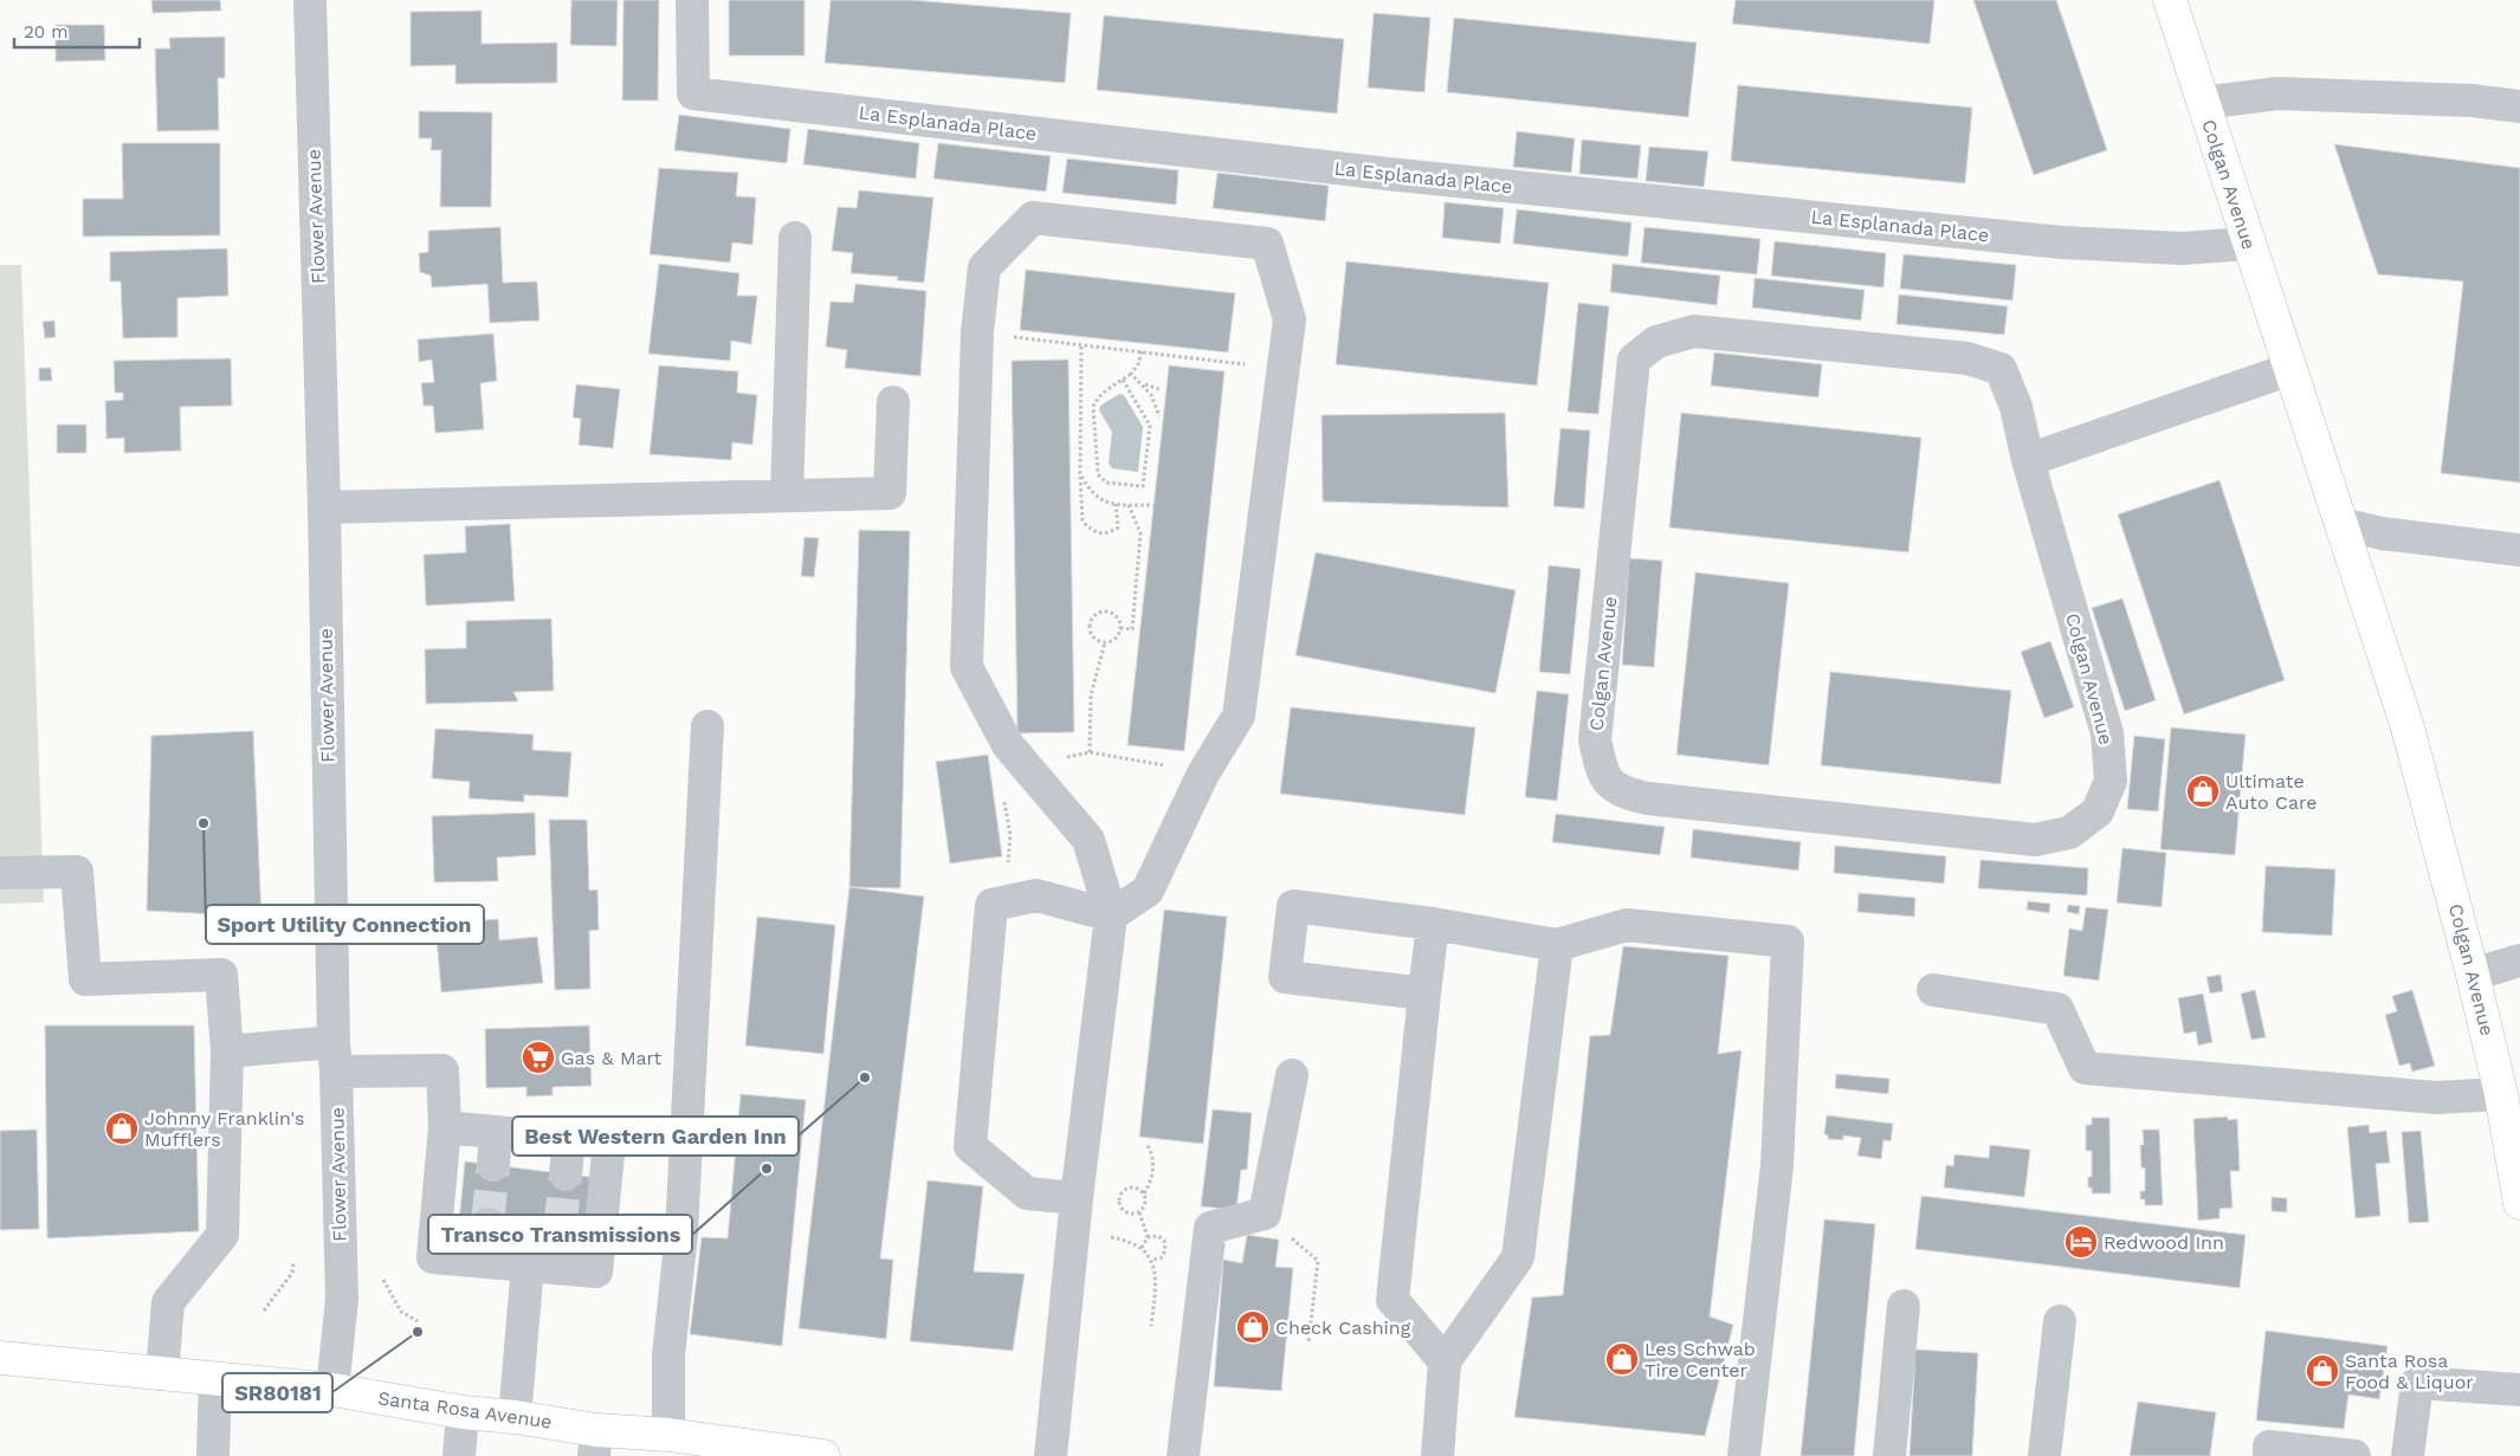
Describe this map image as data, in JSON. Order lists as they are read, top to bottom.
{
  "streets": {
    "main road": ["Colgan Avenue", "Santa Rosa Avenue"],
    "street": ["La Esplanada Place", "Flower Avenue"]
  },
  "crossings": [
    ["La Esplanada Place", "Colgan Avenue"],
    ["Flower Avenue", "Santa Rosa Avenue"]
  ],
  "places": {
    "shop": [
      "Ultimate Auto Care",
      "Johnny Franklin's Mufflers",
      "Check Cashing",
      "Les Schwab Tire Center",
      "Santa Rosa Food & Liquor"
    ],
    "other": [
      "Sport Utility Connection",
      "Best Western Garden Inn",
      "Transco Transmissions",
      "SR80181"
    ],
    "supermarket": ["Gas & Mart"],
    "hotel": ["Redwood Inn"]
  },
  "scale_bar": "20 m"
}
